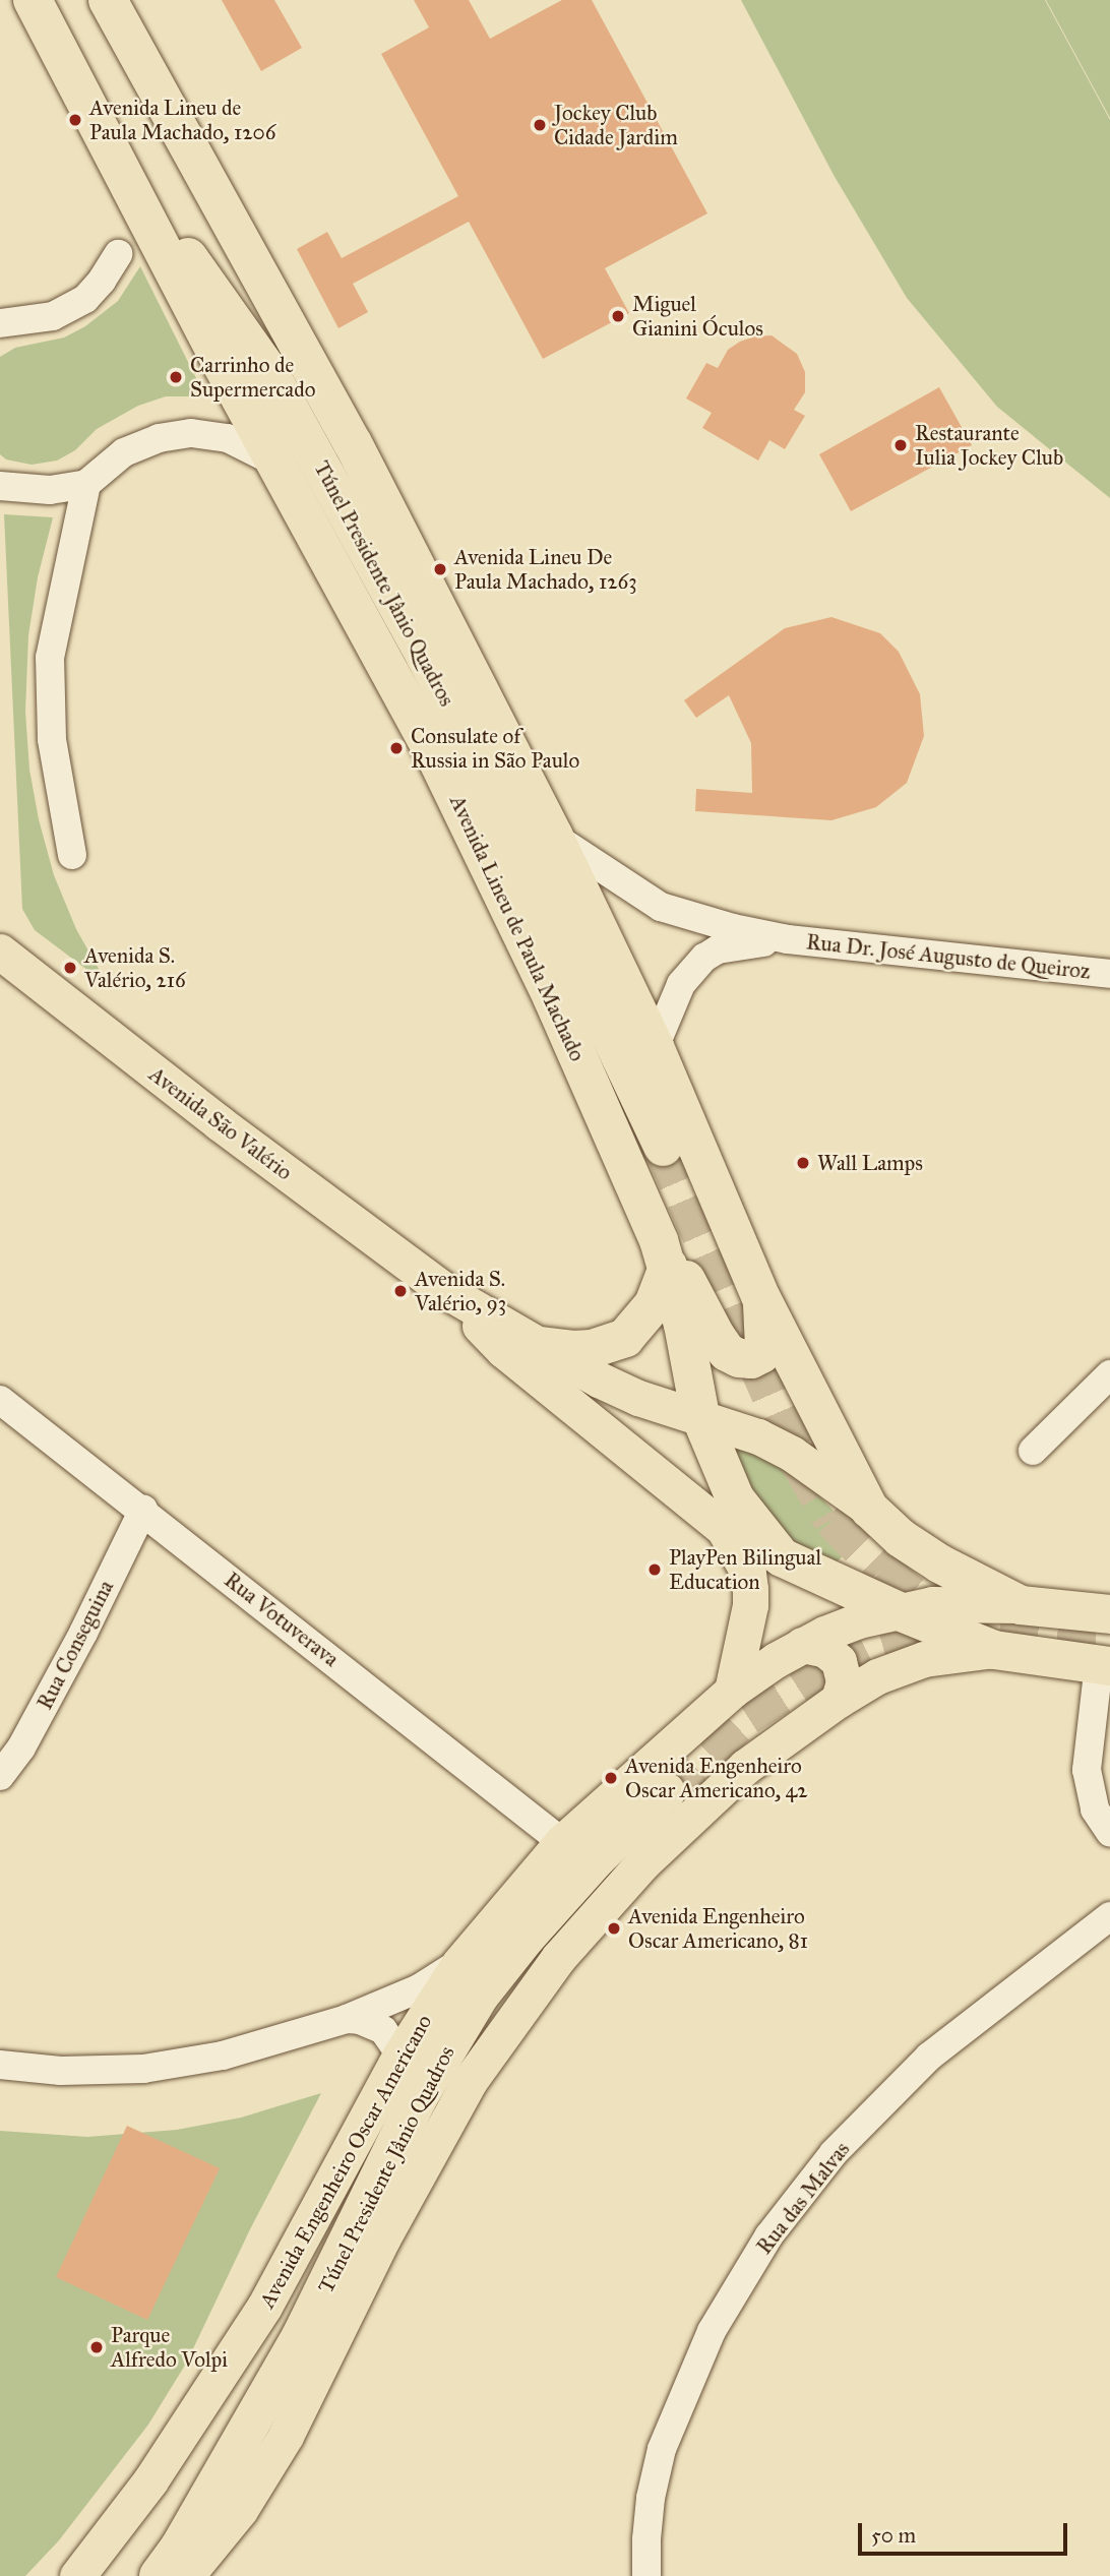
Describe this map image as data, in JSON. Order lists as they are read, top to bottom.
{
  "streets": {
    "highway": ["Túnel Presidente Jânio Quadros", "Avenida Lineu de Paula Machado"],
    "main road": ["Avenida São Valério", "Avenida Engenheiro Oscar Americano"],
    "street": [
      "Rua Dr. José Augusto de Queiroz",
      "Rua Votuverava",
      "Rua Conseguina",
      "Rua das Malvas"
    ]
  },
  "crossings": [
    ["Túnel Presidente Jânio Quadros", "Avenida Lineu de Paula Machado"],
    ["Avenida Lineu de Paula Machado", "Avenida São Valério"],
    ["Avenida Lineu de Paula Machado", "Avenida Engenheiro Oscar Americano"],
    ["Rua Votuverava", "Rua Conseguina"],
    ["Rua Votuverava", "Avenida Engenheiro Oscar Americano"]
  ],
  "places": [
    "Avenida Lineu de Paula Machado, 1206",
    "Jockey Club Cidade Jardim",
    "Miguel Gianini Óculos",
    "Carrinho de Supermercado",
    "Restaurante Iulia Jockey Club",
    "Avenida Lineu De Paula Machado, 1263",
    "Consulate of Russia in São Paulo",
    "Avenida S. Valério, 216",
    "Wall Lamps",
    "Avenida S. Valério, 93",
    "PlayPen Bilingual Education",
    "Avenida Engenheiro Oscar Americano, 42",
    "Avenida Engenheiro Oscar Americano, 81",
    "Parque Alfredo Volpi"
  ],
  "scale_bar": "50 m"
}
